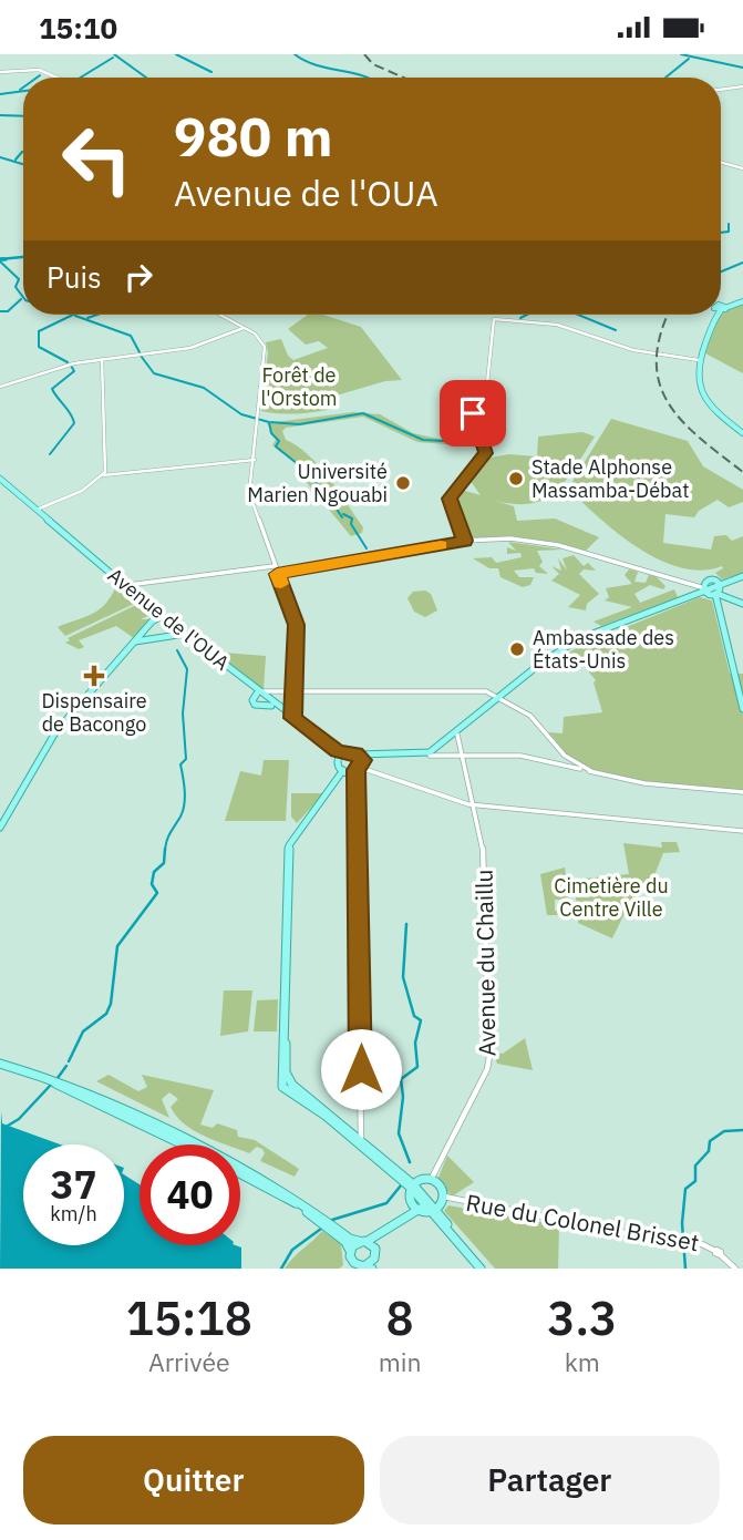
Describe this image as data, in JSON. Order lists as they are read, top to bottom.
{
  "streets": {
    "main road": ["Avenue de l'OUA"],
    "street": ["Avenue du Chaillu", "Rue du Colonel Brisset"]
  },
  "parks": ["Forêt de l'Orstom", "Cimetière du Centre Ville"],
  "places": {
    "other": ["Stade Alphonse Massamba-Débat", "Université Marien Ngouabi", "Ambassade des États-Unis"],
    "health": ["Dispensaire de Bacongo"]
  },
  "page": {
    "status": "15:10",
    "turn": ["980 m", "Avenue de l'OUA"],
    "then": "Puis",
    "speed": "37 km/h",
    "limit": "40",
    "eta": [
      "15:18",
      "Arrivée",
      "8",
      "min",
      "3.3",
      "km"
    ],
    "buttons": ["Quitter", "Partager"]
  }
}
